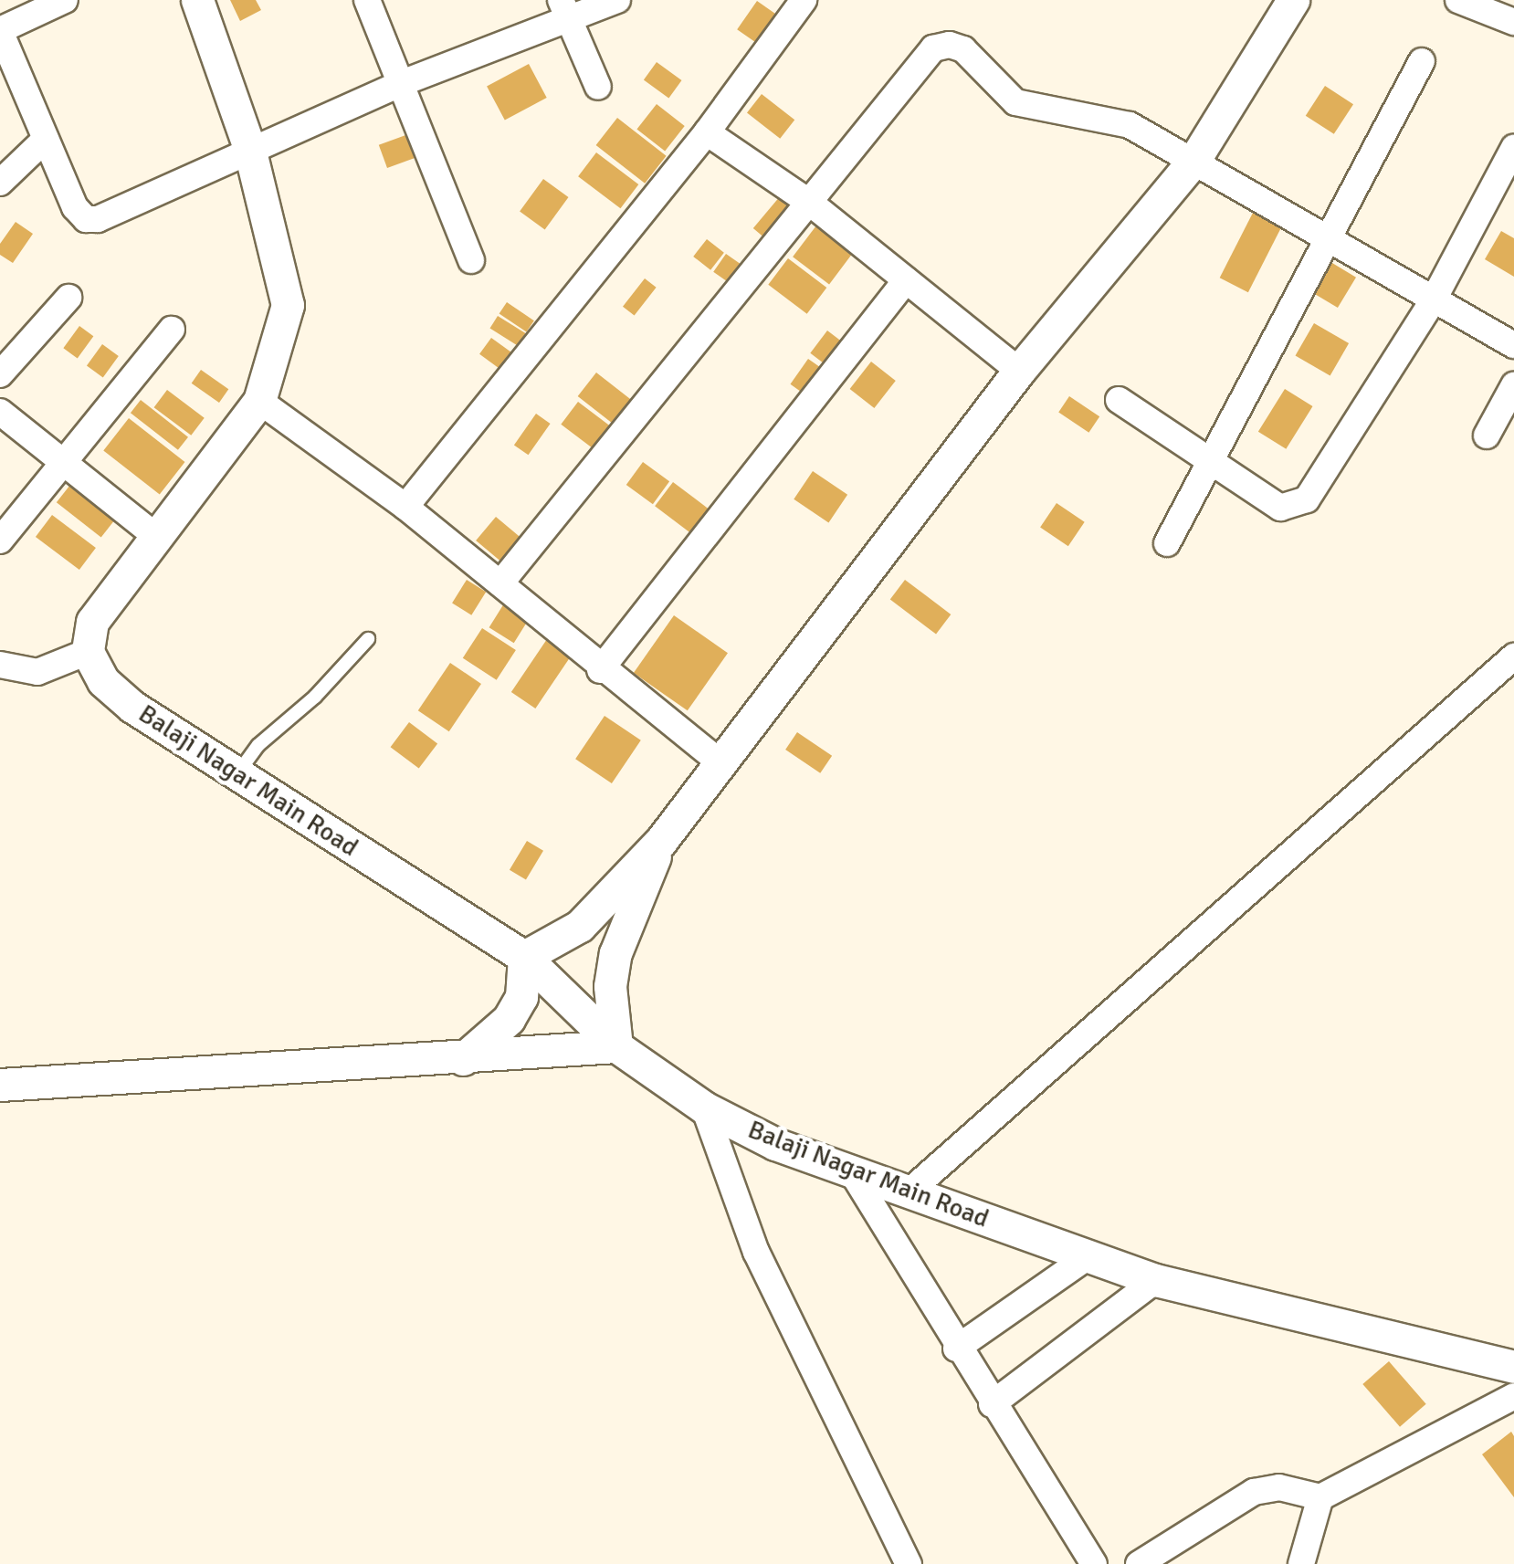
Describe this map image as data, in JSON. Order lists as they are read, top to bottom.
{
  "streets": {
    "street": ["Balaji Nagar Main Road"]
  }
}
